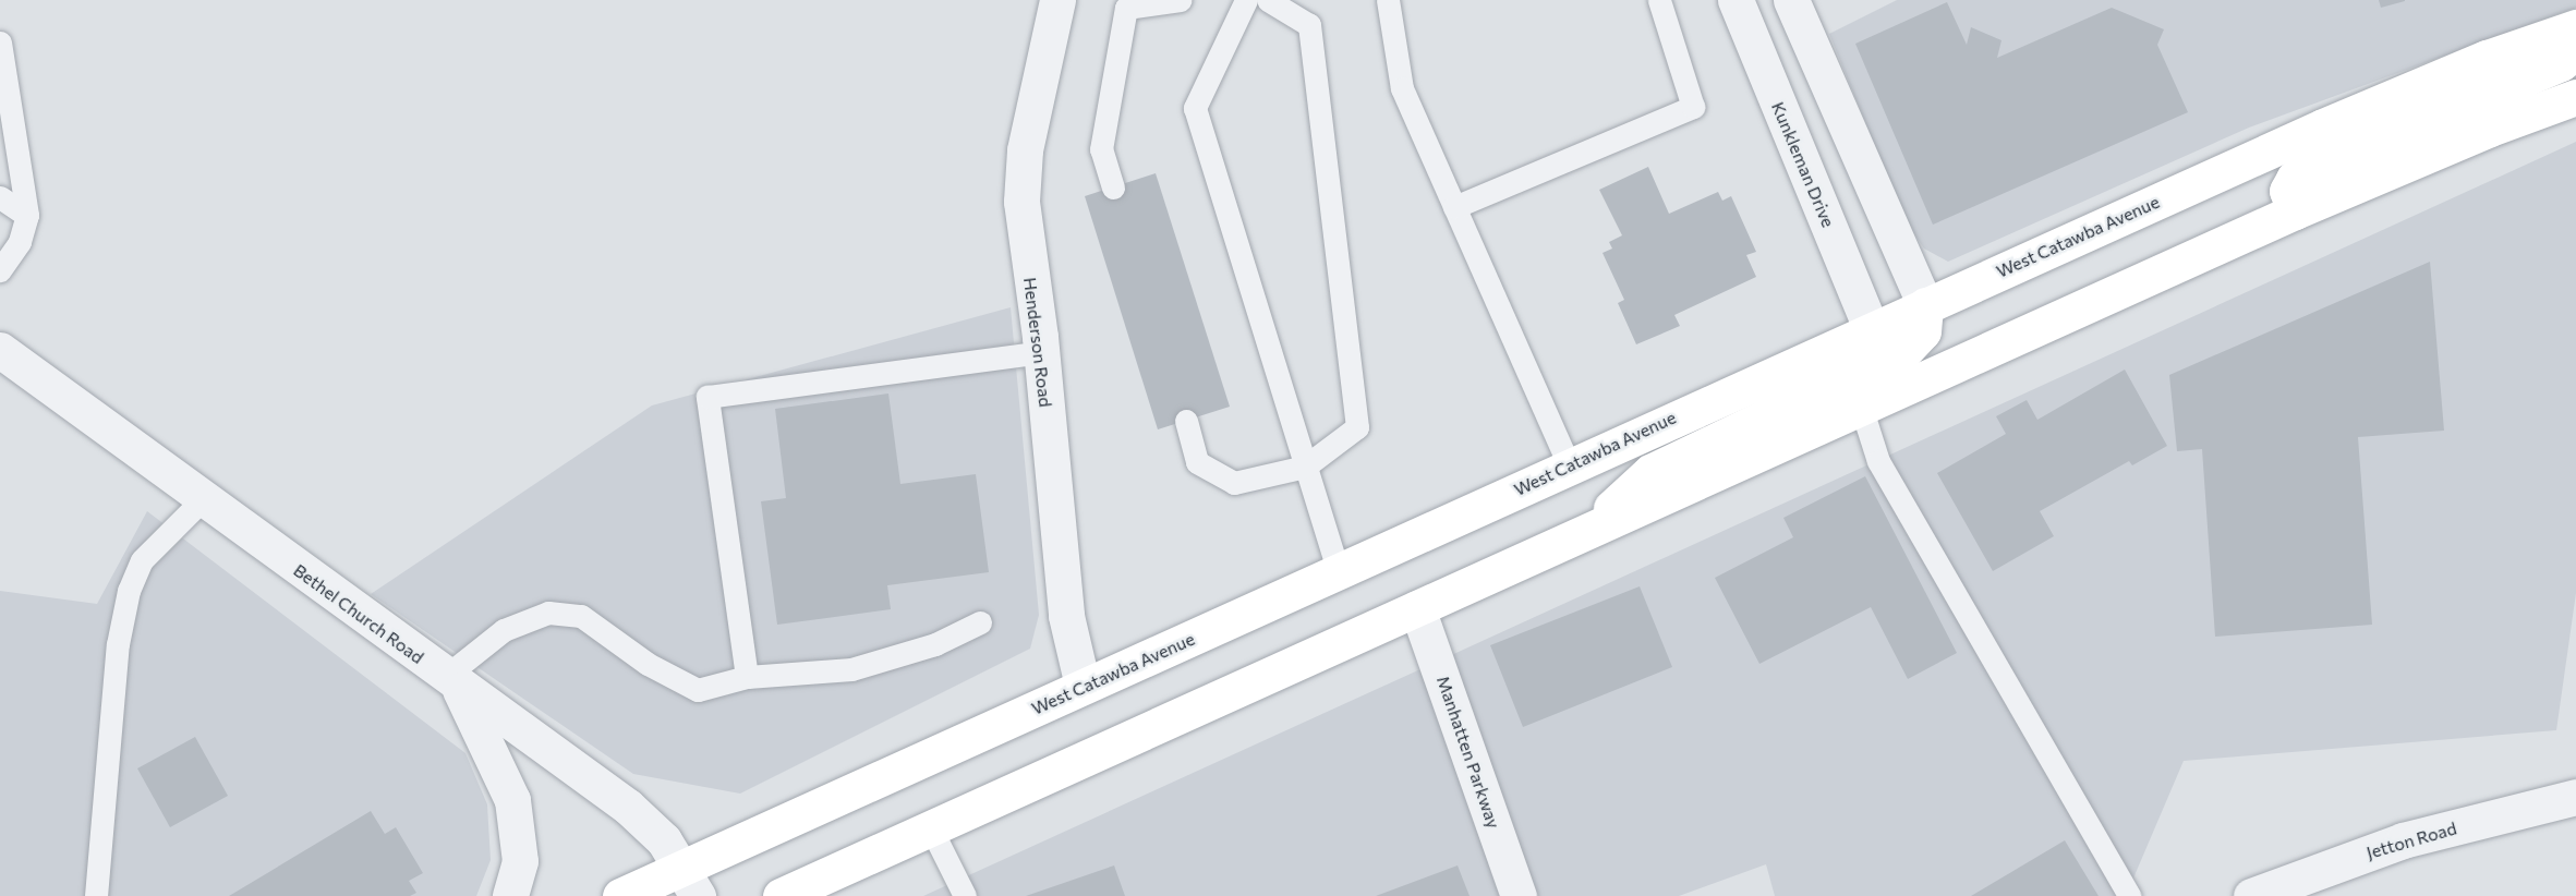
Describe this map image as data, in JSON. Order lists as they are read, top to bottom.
{
  "streets": {
    "main road": ["West Catawba Avenue"],
    "street": [
      "Kunkleman Drive",
      "Henderson Road",
      "Bethel Church Road",
      "Manhatten Parkway",
      "Jetton Road"
    ]
  },
  "crossings": [
    ["Kunkleman Drive", "West Catawba Avenue"],
    ["West Catawba Avenue", "Henderson Road"],
    ["West Catawba Avenue", "Bethel Church Road"]
  ]
}
